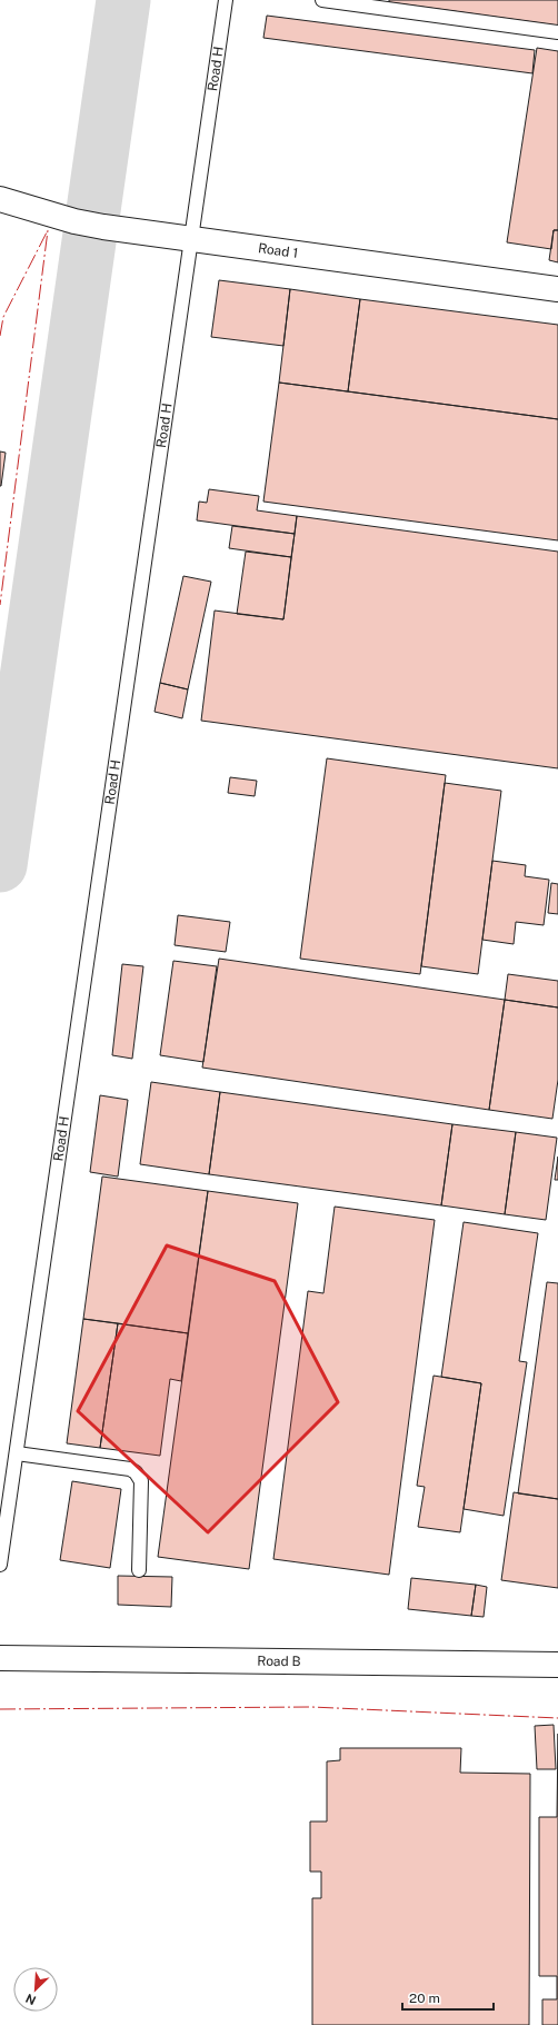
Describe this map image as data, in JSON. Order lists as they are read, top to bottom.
{
  "streets": {
    "street": ["Road 1", "Road B"],
    "lane": ["Road H"]
  },
  "crossings": [
    ["Road H", "Road 1"]
  ],
  "scale_bar": "20 m",
  "north": "bottom left"
}
